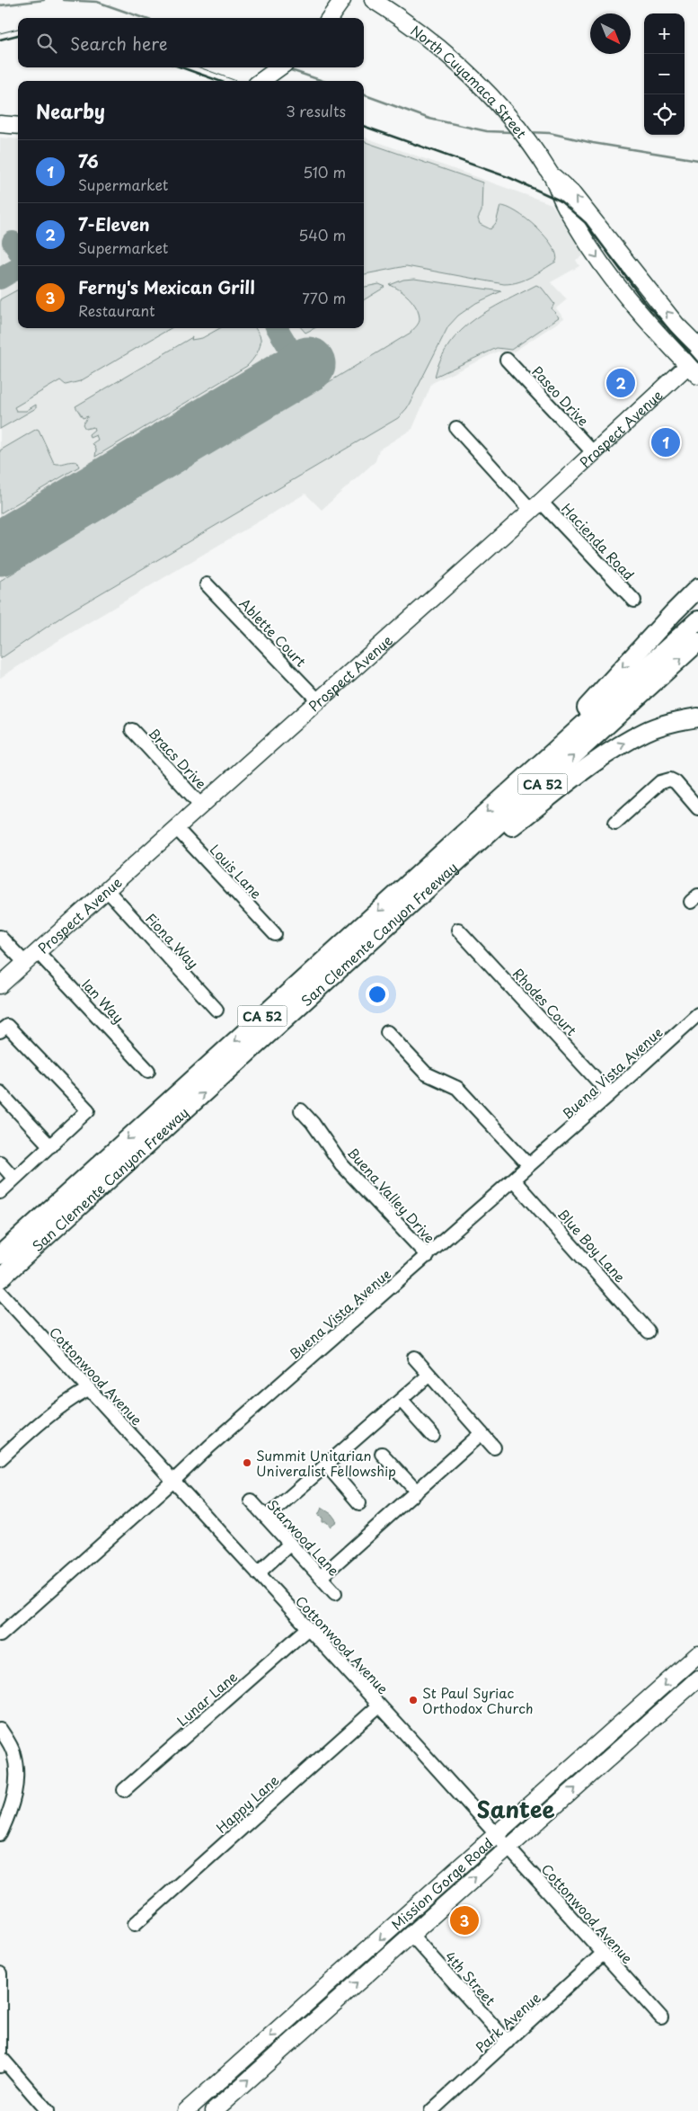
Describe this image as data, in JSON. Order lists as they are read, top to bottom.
{
  "streets": {
    "highway": ["CA 52", "San Clemente Canyon Freeway"],
    "main road": ["North Cuyamaca Street", "Prospect Avenue", "Mission Gorge Road"],
    "street": [
      "Paseo Drive",
      "Hacienda Road",
      "Ablette Court",
      "Bracs Drive",
      "Louis Lane",
      "Fiona Way",
      "Ian Way",
      "Rhodes Court",
      "Buena Vista Avenue",
      "Buena Valley Drive",
      "Blue Boy Lane",
      "Cottonwood Avenue",
      "Starwood Lane",
      "Lunar Lane",
      "Happy Lane",
      "4th Street",
      "Park Avenue"
    ]
  },
  "crossings": [
    ["North Cuyamaca Street", "Prospect Avenue"],
    ["Paseo Drive", "Prospect Avenue"],
    ["Prospect Avenue", "Hacienda Road"],
    ["Prospect Avenue", "Ablette Court"],
    ["Prospect Avenue", "Bracs Drive"],
    ["Prospect Avenue", "Louis Lane"],
    ["Prospect Avenue", "Fiona Way"],
    ["Prospect Avenue", "Ian Way"],
    ["Rhodes Court", "Buena Vista Avenue"],
    ["Buena Vista Avenue", "Buena Valley Drive"],
    ["Buena Vista Avenue", "Blue Boy Lane"],
    ["Buena Vista Avenue", "Cottonwood Avenue"],
    ["Cottonwood Avenue", "Lunar Lane"],
    ["Cottonwood Avenue", "Happy Lane"],
    ["Cottonwood Avenue", "Mission Gorge Road"],
    ["Cottonwood Avenue", "Park Avenue"],
    ["Mission Gorge Road", "4th Street"],
    ["4th Street", "Park Avenue"]
  ],
  "districts": ["Santee"],
  "places": ["Summit Unitarian Univeralist Fellowship", "St Paul Syriac Orthodox Church"],
  "north": "bottom right",
  "page": {
    "map_buttons": ["+", "−"],
    "search": "Search here",
    "heading": ["Nearby", "3 results"],
    "list": [
      {
        "mark": "1",
        "name": "76",
        "note": "Supermarket",
        "value": "510 m"
      },
      {
        "mark": "2",
        "name": "7-Eleven",
        "note": "Supermarket",
        "value": "540 m"
      },
      {
        "mark": "3",
        "name": "Ferny's Mexican Grill",
        "note": "Restaurant",
        "value": "770 m"
      }
    ],
    "pins": ["2", "1", "3"]
  }
}
